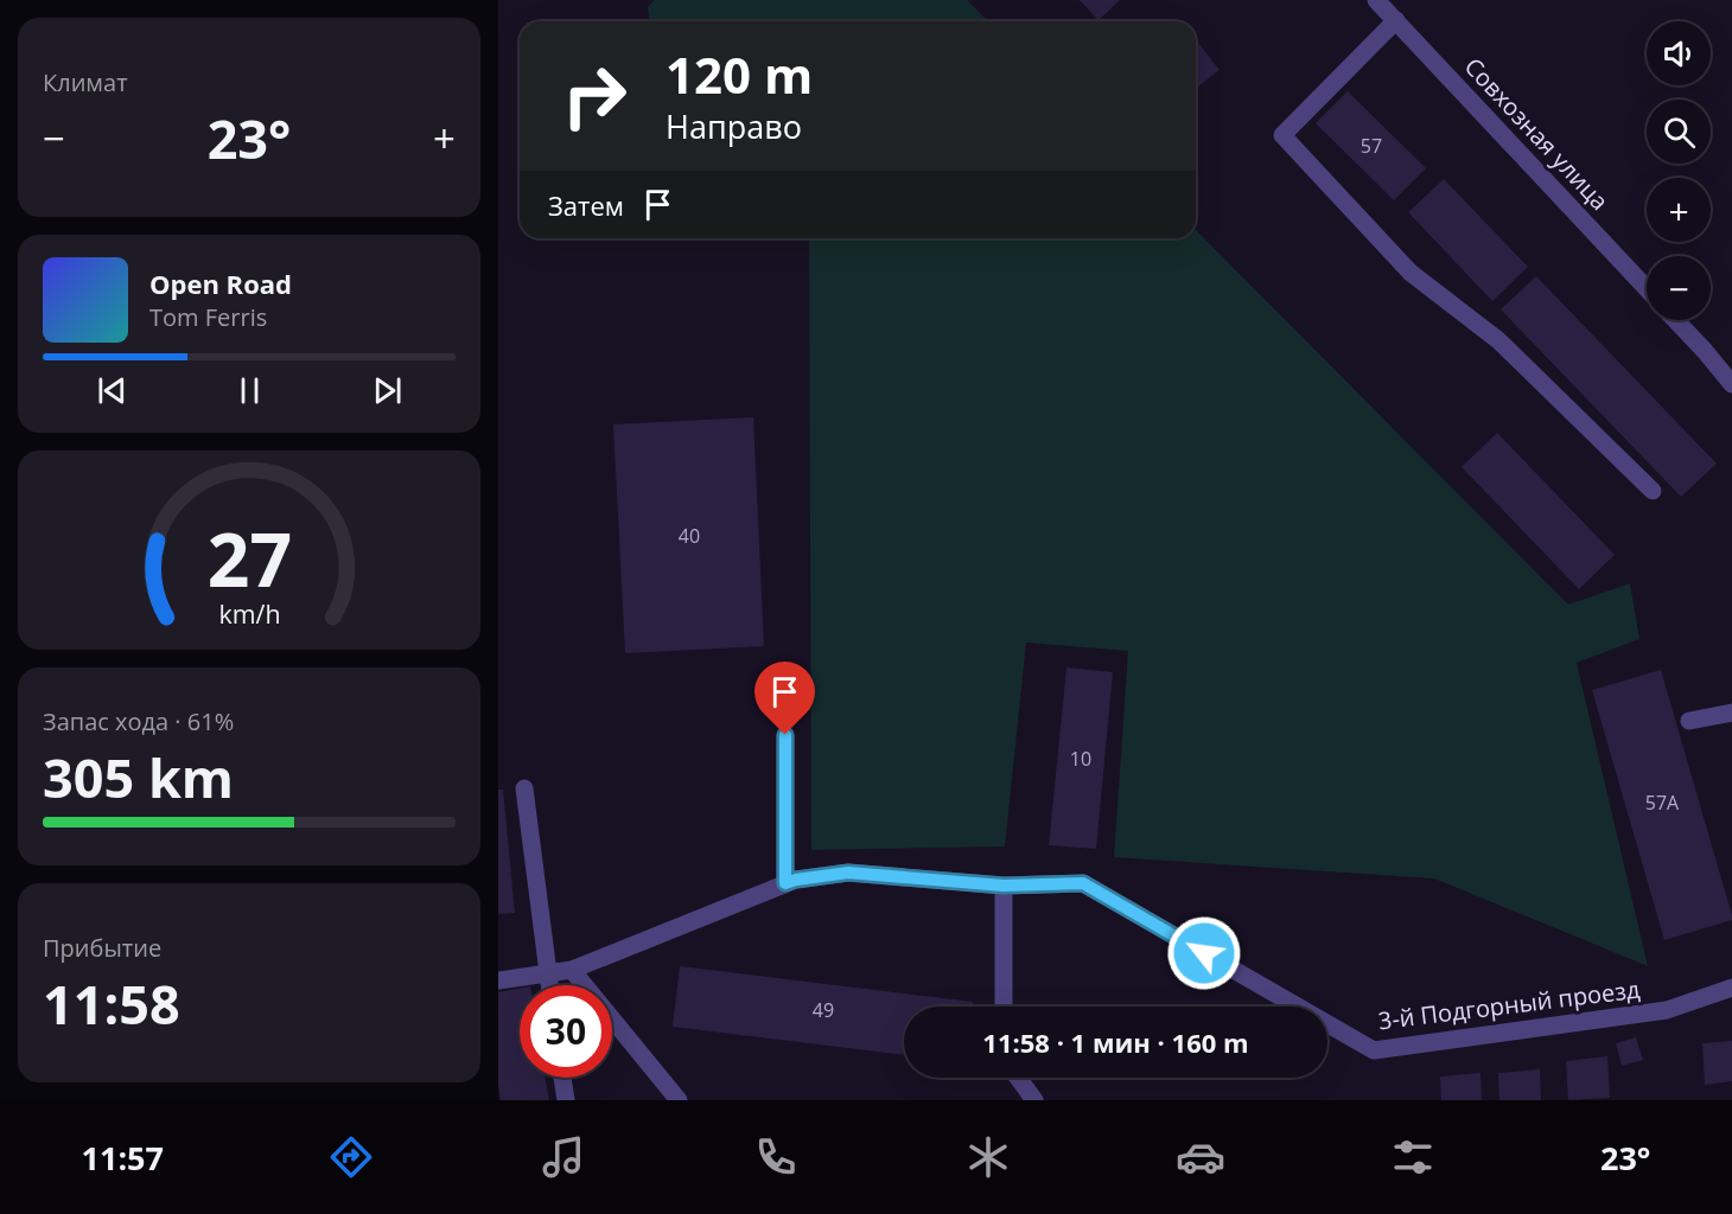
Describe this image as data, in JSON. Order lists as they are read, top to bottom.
{
  "streets": {
    "street": ["Совхозная улица", "3-й Подгорный проезд"]
  },
  "house_numbers": [
    "57",
    "40",
    "10",
    "57А",
    "49"
  ],
  "page": {
    "tile": [
      "Климат",
      ["Запас хода · 61%", "305 km"],
      ["Прибытие", "11:58"]
    ],
    "map_buttons": ["+", "−"],
    "turn": ["120 m", "Направо"],
    "heat": ["−", "23°", "+"],
    "then": "Затем",
    "song": ["Open Road", "Tom Ferris"],
    "limit": "30",
    "trip": "11:58 · 1 мин · 160 m",
    "tabs": ["11:57", "23°"],
    "gauge": ["27", "km/h"]
  }
}
